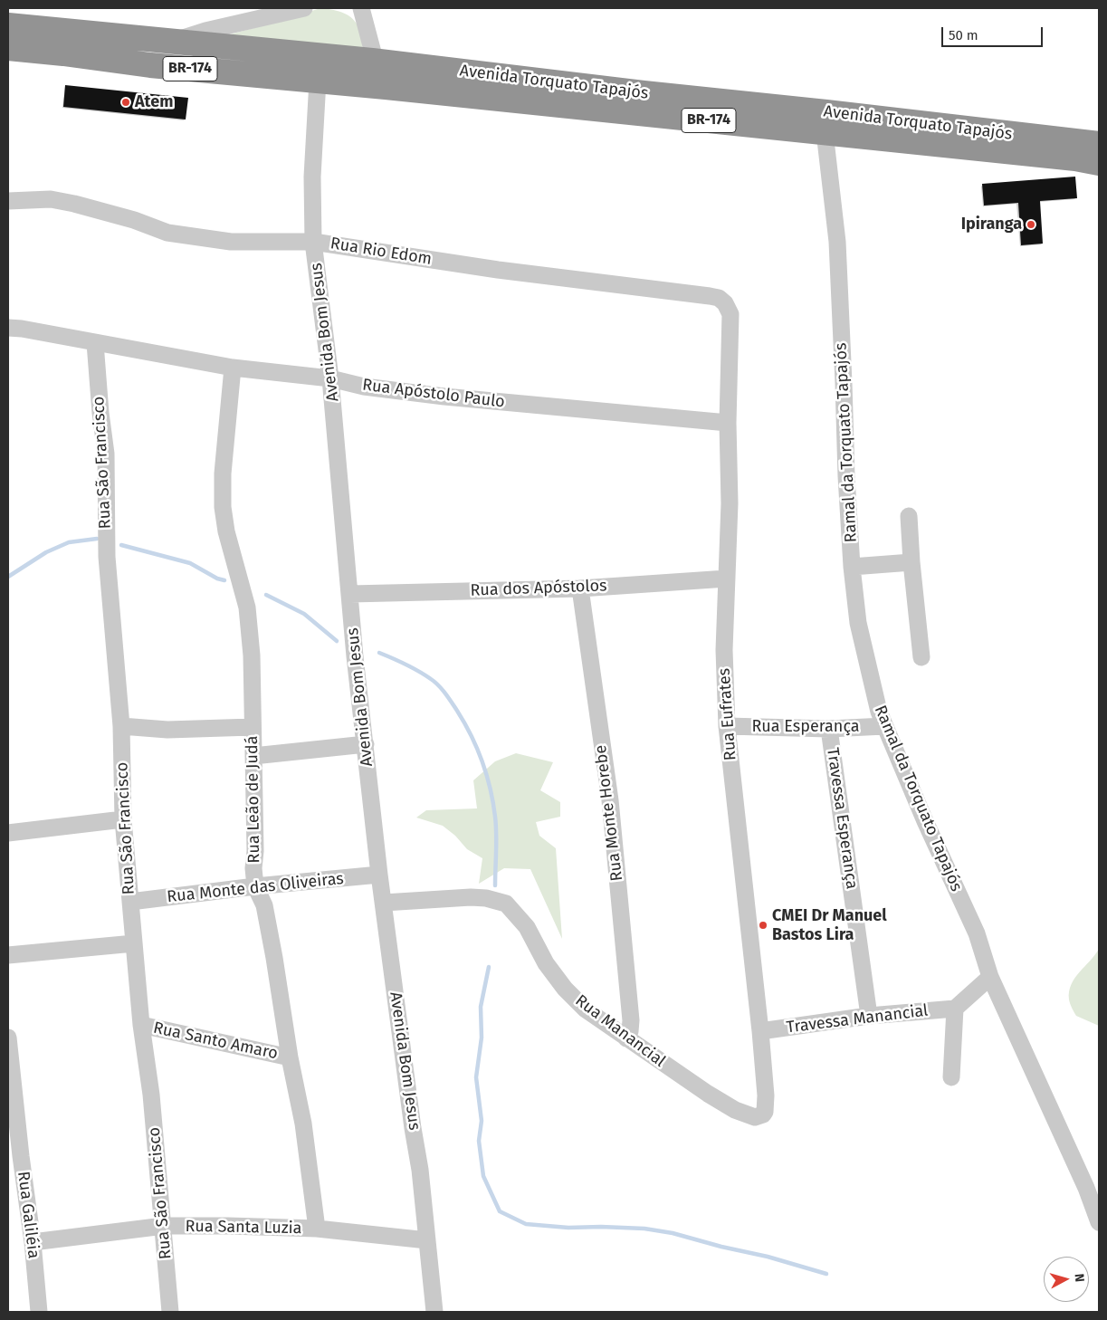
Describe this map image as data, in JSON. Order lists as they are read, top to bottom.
{
  "streets": {
    "highway": ["BR-174", "Avenida Torquato Tapajós"],
    "street": [
      "Rua Rio Edom",
      "Avenida Bom Jesus",
      "Rua Apóstolo Paulo",
      "Ramal da Torquato Tapajós",
      "Rua São Francisco",
      "Rua dos Apóstolos",
      "Rua Eufrates",
      "Rua Esperança",
      "Rua Leão de Judá",
      "Rua Monte Horebe",
      "Travessa Esperança",
      "Rua Monte das Oliveiras",
      "Travessa Manancial",
      "Rua Manancial",
      "Rua Santo Amaro",
      "Rua Galiléia",
      "Rua Santa Luzia"
    ]
  },
  "crossings": [
    ["Avenida Torquato Tapajós", "Avenida Bom Jesus"],
    ["Avenida Torquato Tapajós", "Ramal da Torquato Tapajós"],
    ["Rua Rio Edom", "Avenida Bom Jesus"],
    ["Rua Rio Edom", "Rua Eufrates"],
    ["Avenida Bom Jesus", "Rua Apóstolo Paulo"],
    ["Avenida Bom Jesus", "Rua dos Apóstolos"],
    ["Avenida Bom Jesus", "Rua Monte das Oliveiras"],
    ["Avenida Bom Jesus", "Rua Manancial"],
    ["Avenida Bom Jesus", "Rua Santa Luzia"],
    ["Rua Apóstolo Paulo", "Rua São Francisco"],
    ["Rua Apóstolo Paulo", "Rua Eufrates"],
    ["Rua Apóstolo Paulo", "Rua Leão de Judá"],
    ["Ramal da Torquato Tapajós", "Rua Esperança"],
    ["Rua São Francisco", "Rua Monte das Oliveiras"],
    ["Rua São Francisco", "Rua Santo Amaro"],
    ["Rua São Francisco", "Rua Santa Luzia"],
    ["Rua dos Apóstolos", "Rua Eufrates"],
    ["Rua dos Apóstolos", "Rua Monte Horebe"],
    ["Rua Eufrates", "Rua Esperança"],
    ["Rua Eufrates", "Travessa Manancial"],
    ["Rua Eufrates", "Rua Manancial"],
    ["Rua Esperança", "Travessa Esperança"],
    ["Rua Leão de Judá", "Rua Monte das Oliveiras"],
    ["Rua Leão de Judá", "Rua Santo Amaro"],
    ["Rua Leão de Judá", "Rua Santa Luzia"],
    ["Rua Monte Horebe", "Rua Manancial"],
    ["Travessa Esperança", "Travessa Manancial"],
    ["Rua Galiléia", "Rua Santa Luzia"]
  ],
  "places": ["Atem", "Ipiranga", "CMEI Dr Manuel Bastos Lira"],
  "scale_bar": "50 m",
  "north": "right"
}
